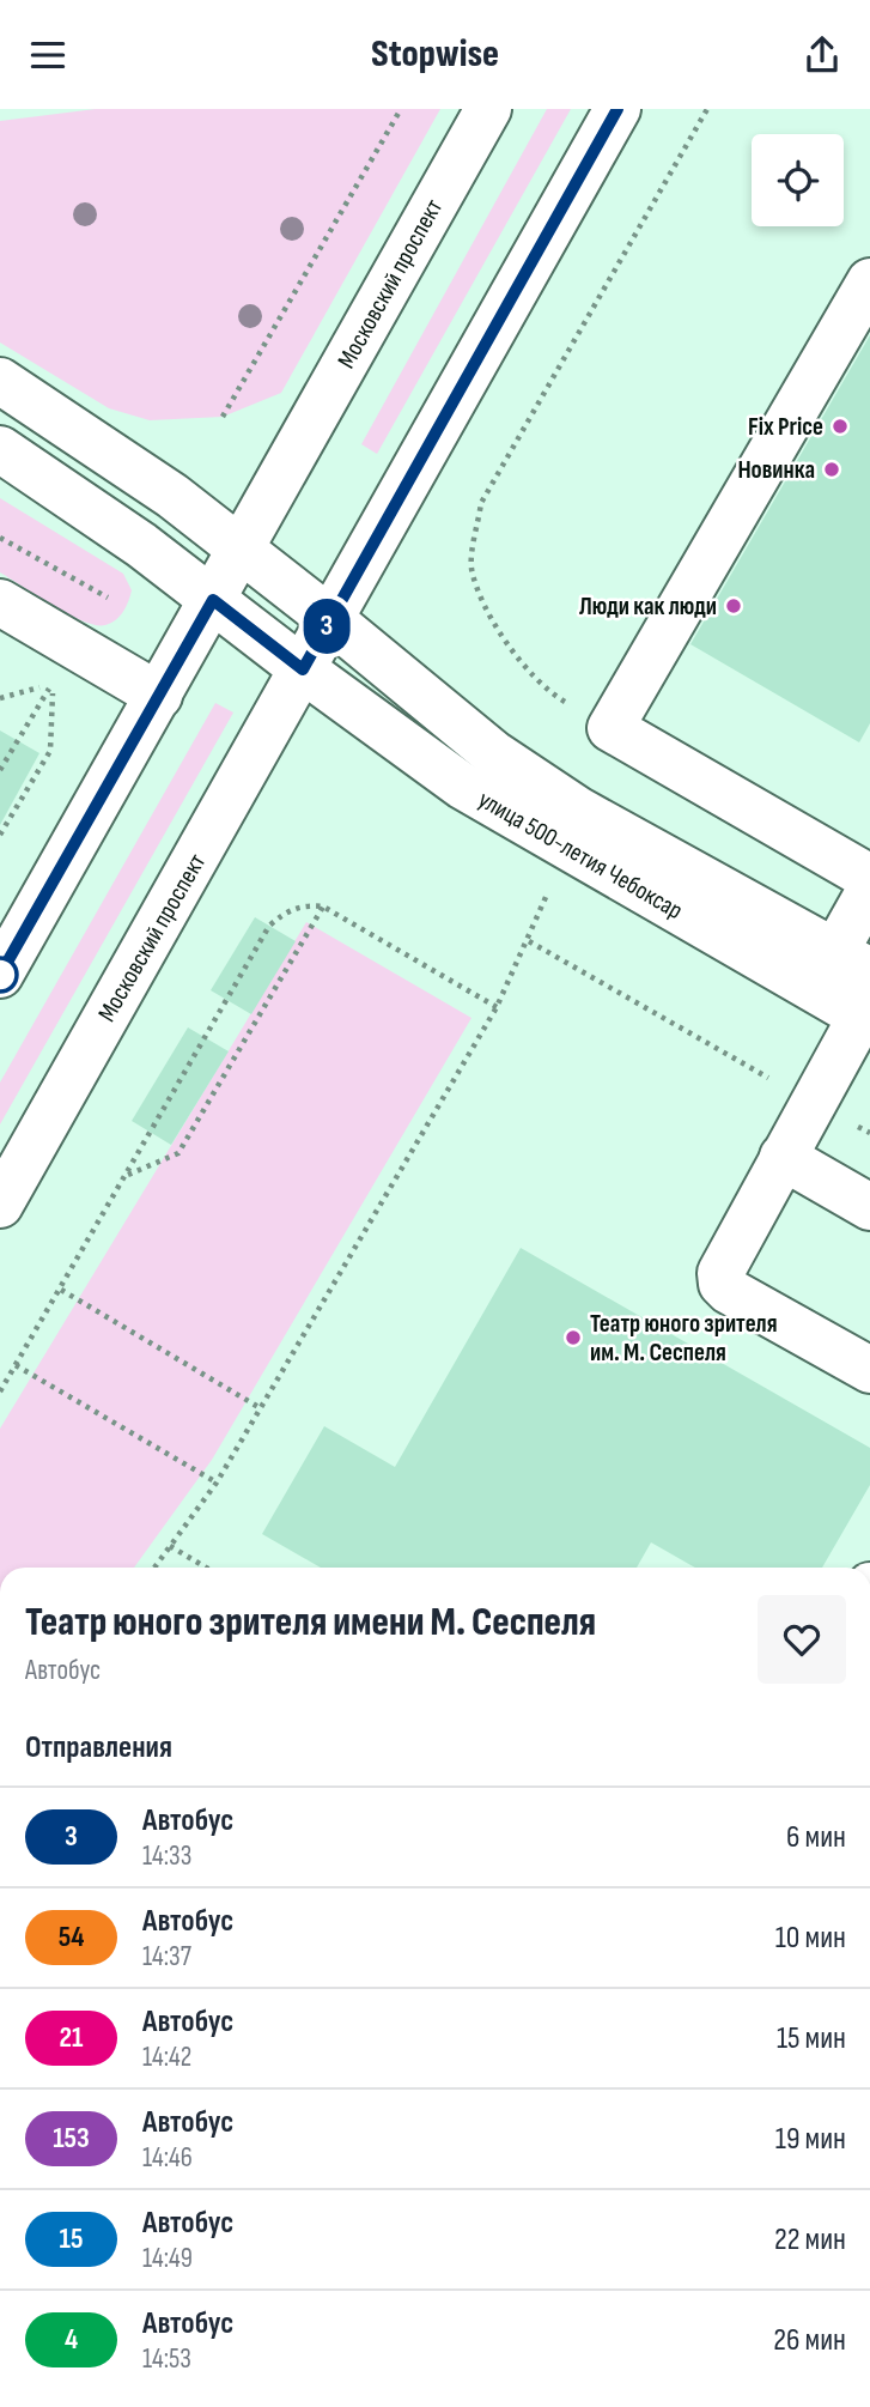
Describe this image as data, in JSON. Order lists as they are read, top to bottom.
{
  "streets": {
    "main road": ["Московский проспект", "улица 500-летия Чебоксар"]
  },
  "crossings": [
    ["Московский проспект", "улица 500-летия Чебоксар"]
  ],
  "places": [
    "Fix Price",
    "Новинка",
    "Люди как люди",
    "Театр юного зрителя им. М. Сеспеля"
  ],
  "lines": ["bus line 3"],
  "page": {
    "header": "Stopwise",
    "on_map": "3",
    "heading": [
      ["Театр юного зрителя имени М. Сеспеля", "Автобус"],
      "Отправления"
    ],
    "list": [
      {
        "mark": "3",
        "name": "Автобус",
        "note": "14:33",
        "value": "6 мин"
      },
      {
        "mark": "54",
        "name": "Автобус",
        "note": "14:37",
        "value": "10 мин"
      },
      {
        "mark": "21",
        "name": "Автобус",
        "note": "14:42",
        "value": "15 мин"
      },
      {
        "mark": "153",
        "name": "Автобус",
        "note": "14:46",
        "value": "19 мин"
      },
      {
        "mark": "15",
        "name": "Автобус",
        "note": "14:49",
        "value": "22 мин"
      },
      {
        "mark": "4",
        "name": "Автобус",
        "note": "14:53",
        "value": "26 мин"
      }
    ]
  }
}
